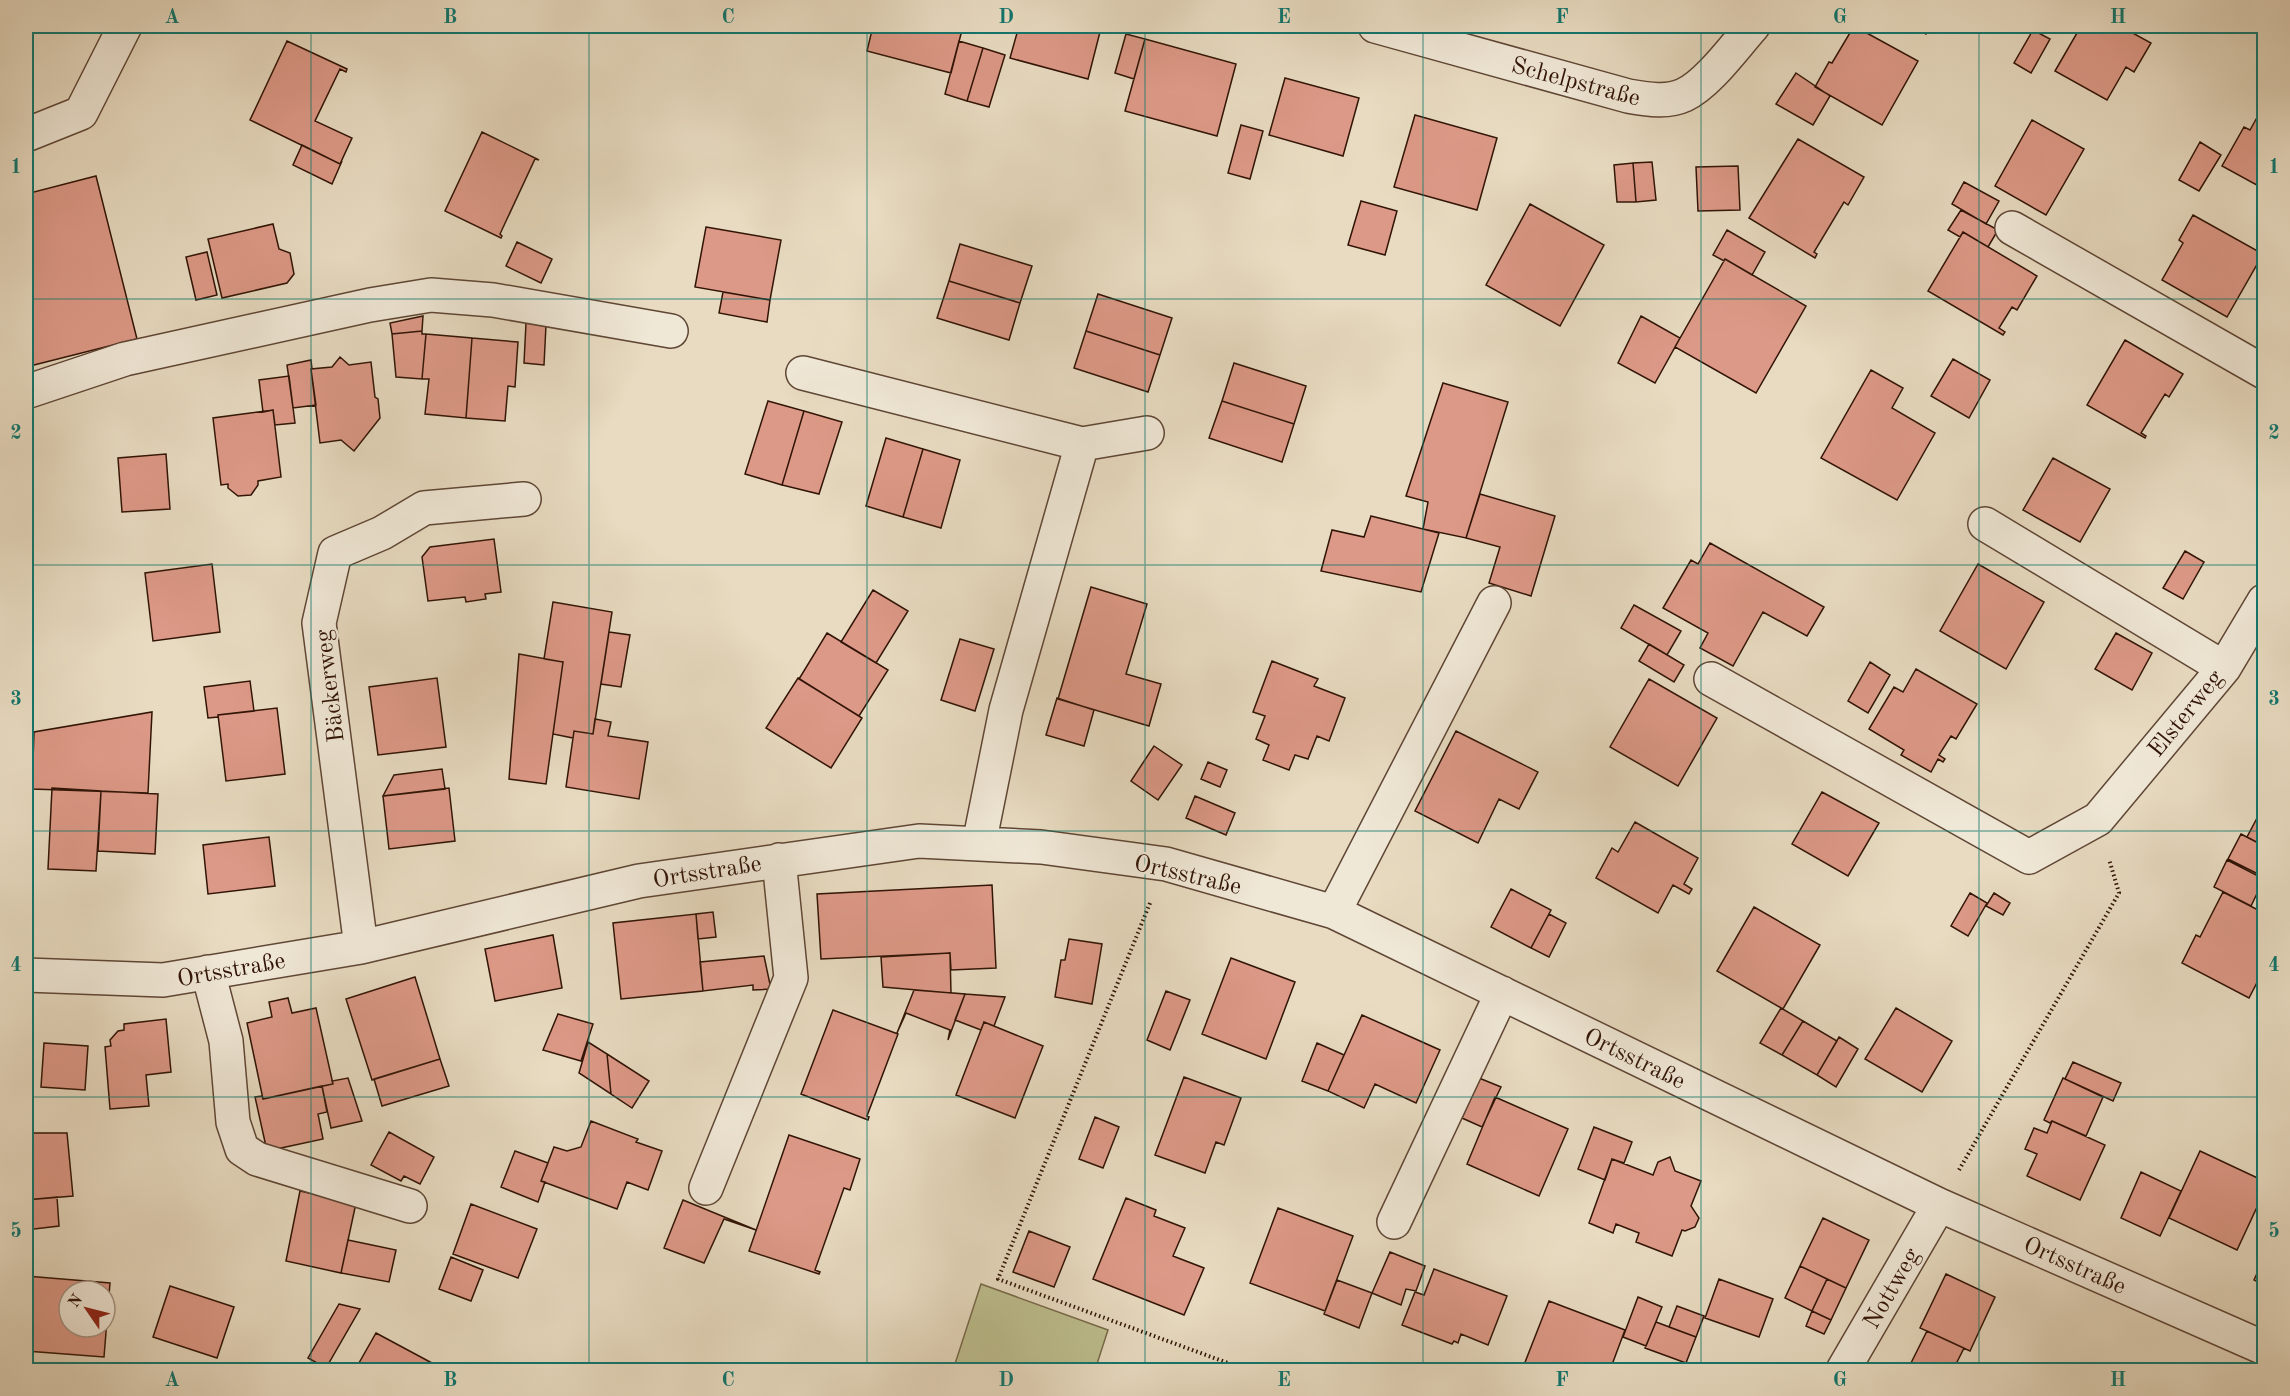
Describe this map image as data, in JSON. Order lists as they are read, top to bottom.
{
  "streets": {
    "street": [
      "Schelpstraße",
      "Bäckerweg",
      "Elsterweg",
      "Ortsstraße",
      "Nottweg"
    ]
  },
  "crossings": [
    ["Bäckerweg", "Ortsstraße"],
    ["Ortsstraße", "Nottweg"]
  ],
  "north": "top left",
  "grid": {
    "columns": [
      "A",
      "B",
      "C",
      "D",
      "E",
      "F",
      "G",
      "H"
    ],
    "rows": [
      "1",
      "2",
      "3",
      "4",
      "5"
    ]
  }
}
